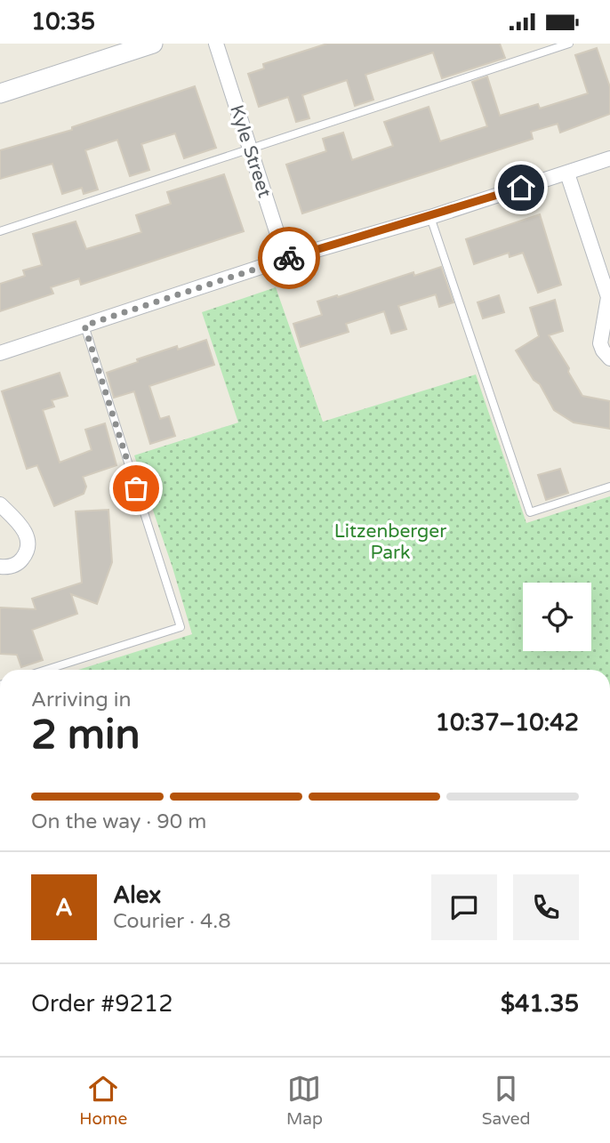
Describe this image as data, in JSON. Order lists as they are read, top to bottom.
{
  "streets": {
    "street": ["Kyle Street"]
  },
  "parks": ["Litzenberger Park"],
  "page": {
    "status": "10:35",
    "heading": ["2 min", "Arriving in", "10:37–10:42"],
    "panel": [
      "Alex",
      "Courier · 4.8",
      "Order #9212",
      "$41.35"
    ],
    "bar": "On the way · 90 m",
    "round": "A",
    "tabs": ["Home", "Map", "Saved"]
  }
}
